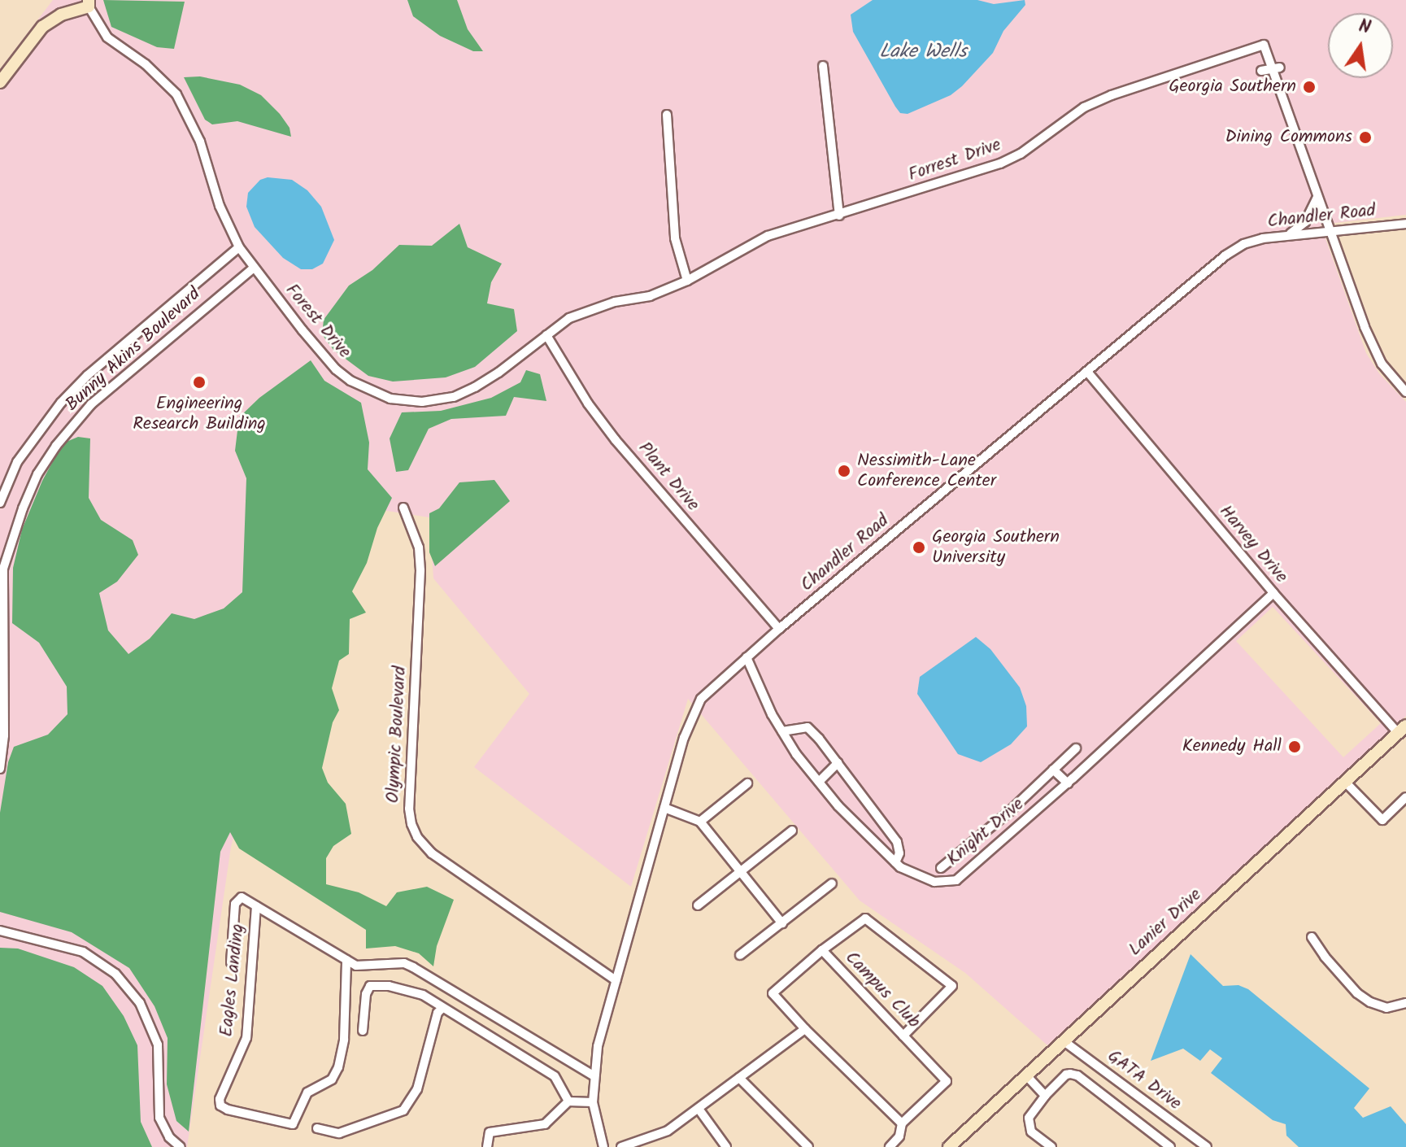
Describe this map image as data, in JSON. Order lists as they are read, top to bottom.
{
  "streets": {
    "street": [
      "Forrest Drive",
      "Chandler Road",
      "Forest Drive",
      "Bunny Akins Boulevard",
      "Plant Drive",
      "Harvey Drive",
      "Olympic Boulevard",
      "Knight Drive",
      "Lanier Drive",
      "Eagles Landing",
      "Campus Club",
      "GATA Drive"
    ]
  },
  "crossings": [
    ["Forrest Drive", "Forest Drive"],
    ["Chandler Road", "Plant Drive"],
    ["Chandler Road", "Harvey Drive"],
    ["Chandler Road", "Olympic Boulevard"],
    ["Chandler Road", "Knight Drive"],
    ["Chandler Road", "Eagles Landing"],
    ["Forest Drive", "Bunny Akins Boulevard"],
    ["Forest Drive", "Plant Drive"],
    ["Harvey Drive", "Knight Drive"],
    ["Harvey Drive", "Lanier Drive"],
    ["Lanier Drive", "GATA Drive"]
  ],
  "water": ["Lake Wells"],
  "places": [
    "Georgia Southern",
    "Dining Commons",
    "Engineering Research Building",
    "Nessimith-Lane Conference Center",
    "Georgia Southern University",
    "Kennedy Hall"
  ],
  "north": "top"
}
